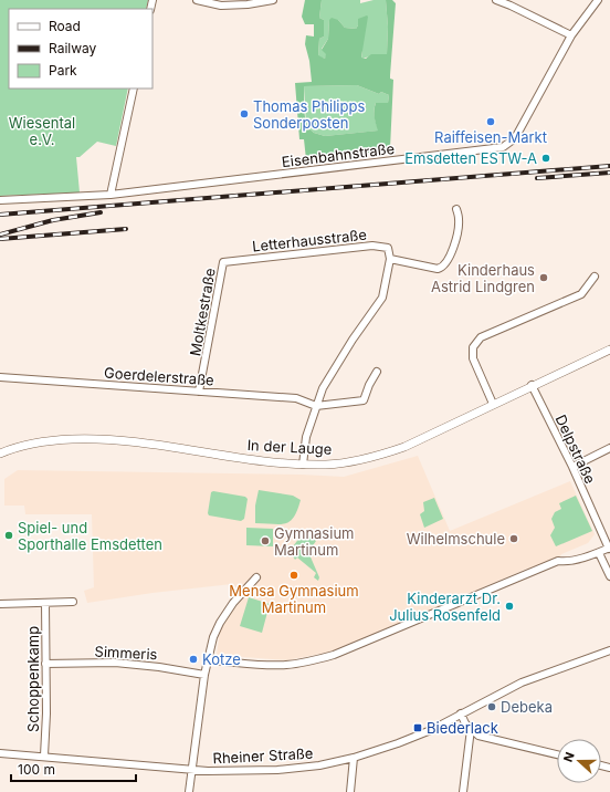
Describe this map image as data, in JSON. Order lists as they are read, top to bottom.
{
  "streets": {
    "street": [
      "Eisenbahnstraße",
      "Letterhausstraße",
      "Moltkestraße",
      "Goerdelerstraße",
      "In der Lauge",
      "Delpstraße",
      "Simmeris",
      "Schoppenkamp",
      "Rheiner Straße"
    ]
  },
  "crossings": [
    ["Letterhausstraße", "Moltkestraße"],
    ["Moltkestraße", "Goerdelerstraße"],
    ["In der Lauge", "Delpstraße"],
    ["Simmeris", "Schoppenkamp"],
    ["Schoppenkamp", "Rheiner Straße"]
  ],
  "parks": ["Wiesental e.V."],
  "places": {
    "other": [
      "Thomas Philipps Sonderposten",
      "Raiffeisen-Markt",
      "Emsdetten ESTW-A",
      "Kinderhaus Astrid Lindgren",
      "Spiel- und Sporthalle Emsdetten",
      "Wilhelmschule",
      "Gymnasium Martinum",
      "Mensa Gymnasium Martinum",
      "Kinderarzt Dr. Julius Rosenfeld",
      "Kotze",
      "Debeka"
    ],
    "transit": ["Biederlack"]
  },
  "legend": ["Road", "Railway", "Park"],
  "scale_bar": "100 m",
  "north": "left"
}
